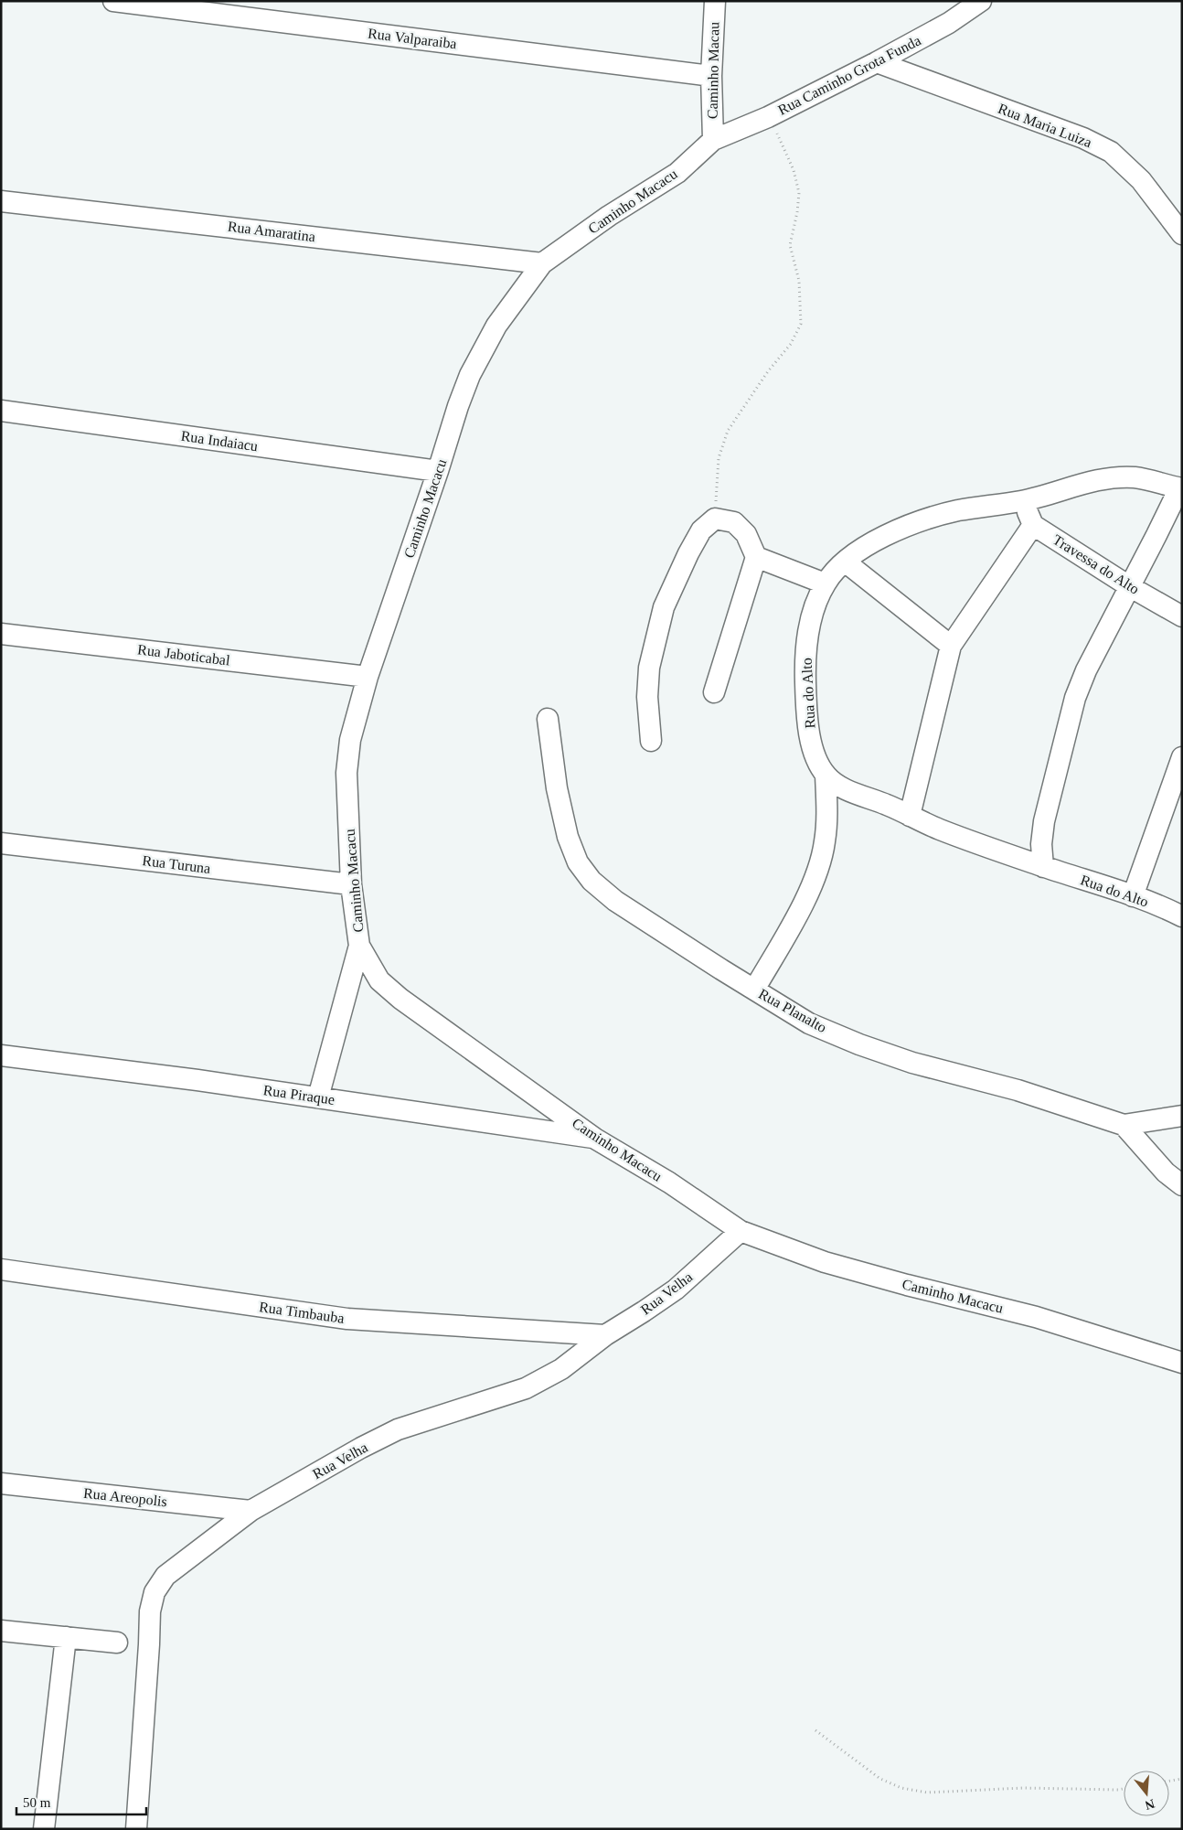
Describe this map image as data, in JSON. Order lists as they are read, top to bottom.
{
  "streets": {
    "street": [
      "Rua Valparaiba",
      "Caminho Macau",
      "Rua Caminho Grota Funda",
      "Rua Maria Luiza",
      "Caminho Macacu",
      "Rua Amaratina",
      "Rua Indaiacu",
      "Travessa do Alto",
      "Rua Jaboticabal",
      "Rua do Alto",
      "Rua Turuna",
      "Rua Planalto",
      "Rua Piraque",
      "Rua Velha",
      "Rua Timbauba",
      "Rua Areopolis"
    ]
  },
  "crossings": [
    ["Rua Valparaiba", "Caminho Macau"],
    ["Caminho Macau", "Rua Caminho Grota Funda"],
    ["Caminho Macau", "Caminho Macacu"],
    ["Rua Caminho Grota Funda", "Rua Maria Luiza"],
    ["Rua Caminho Grota Funda", "Caminho Macacu"],
    ["Caminho Macacu", "Rua Amaratina"],
    ["Caminho Macacu", "Rua Indaiacu"],
    ["Caminho Macacu", "Rua Jaboticabal"],
    ["Caminho Macacu", "Rua Turuna"],
    ["Caminho Macacu", "Rua Piraque"],
    ["Caminho Macacu", "Rua Velha"],
    ["Rua Velha", "Rua Timbauba"],
    ["Rua Velha", "Rua Areopolis"]
  ],
  "scale_bar": "50 m",
  "north": "bottom"
}
